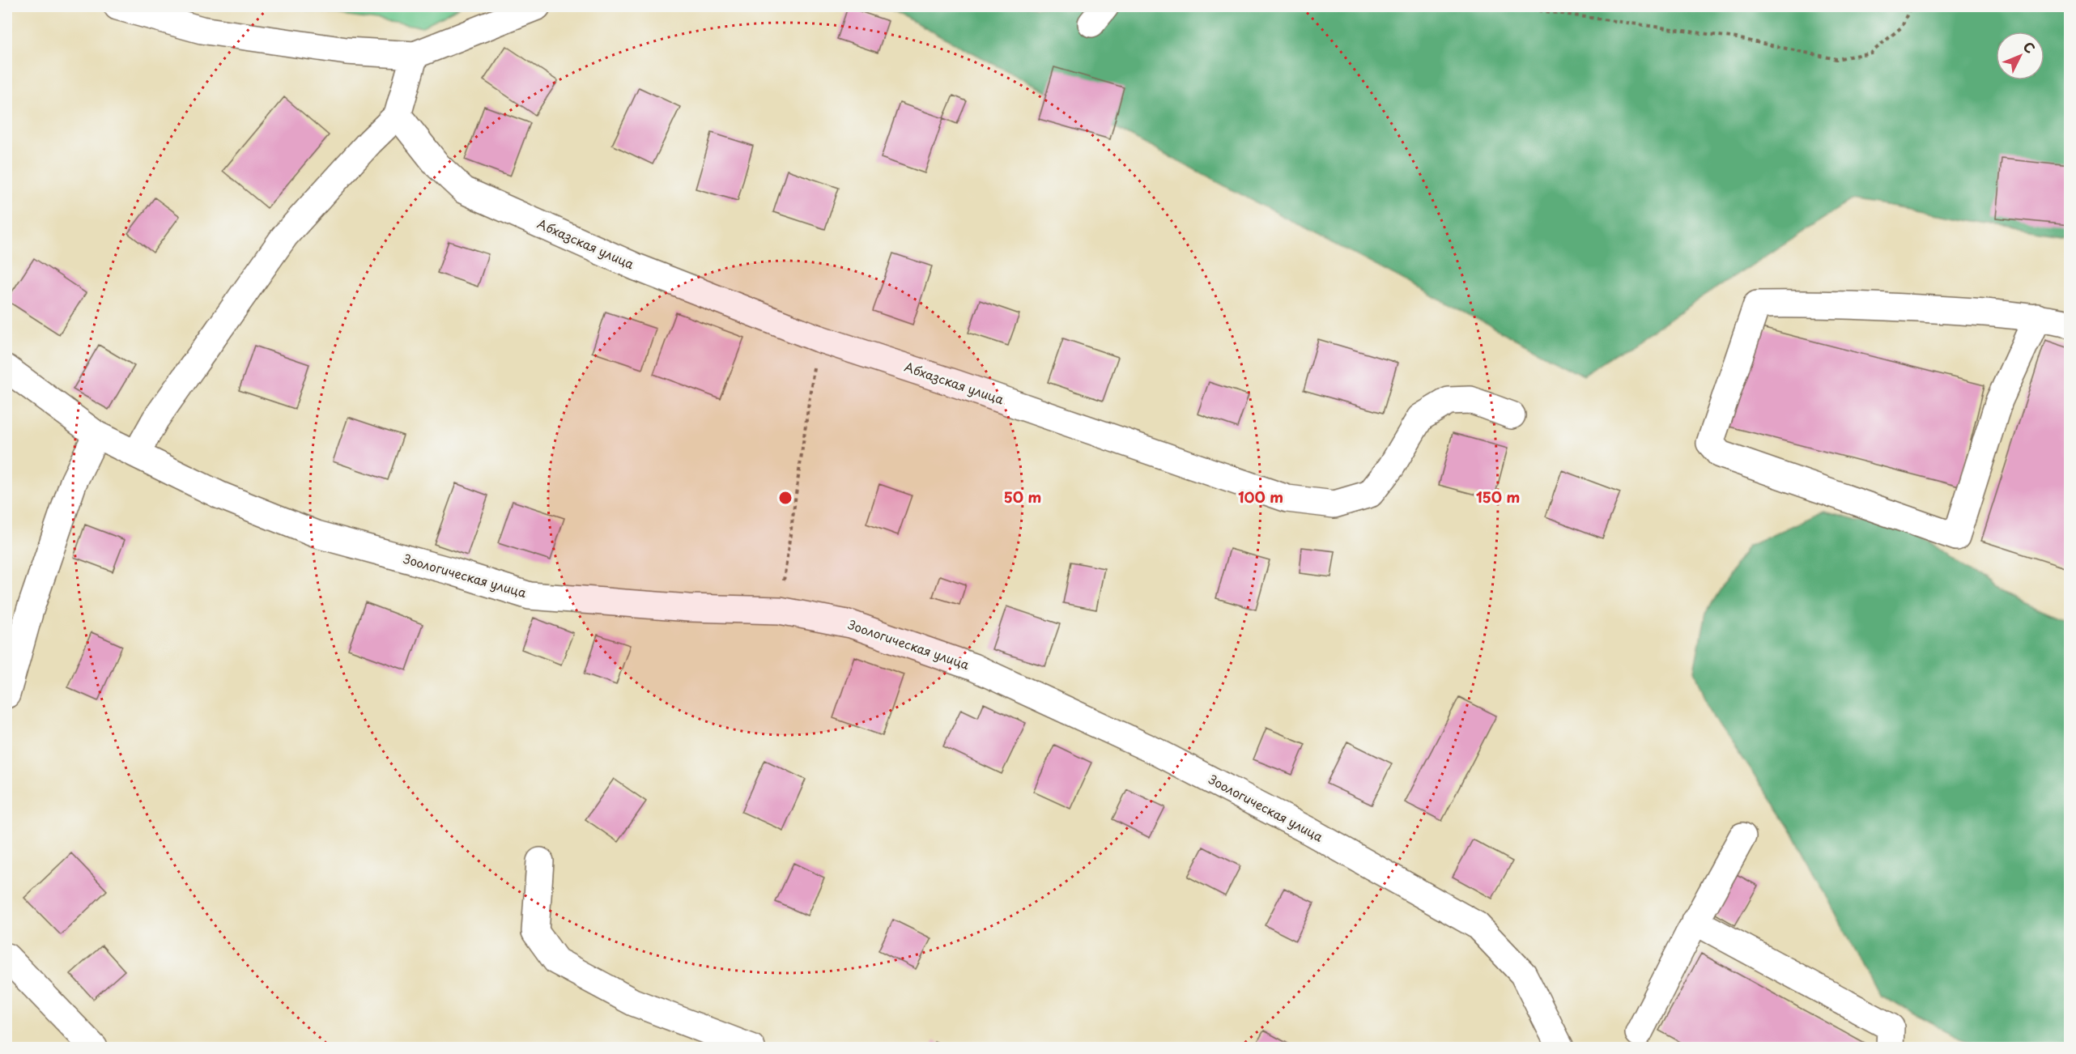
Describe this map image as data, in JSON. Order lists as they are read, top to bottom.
{
  "streets": {
    "street": ["Абхазская улица", "Зоологическая улица"]
  },
  "north": "top right",
  "rings": ["50 m", "100 m", "150 m"]
}
